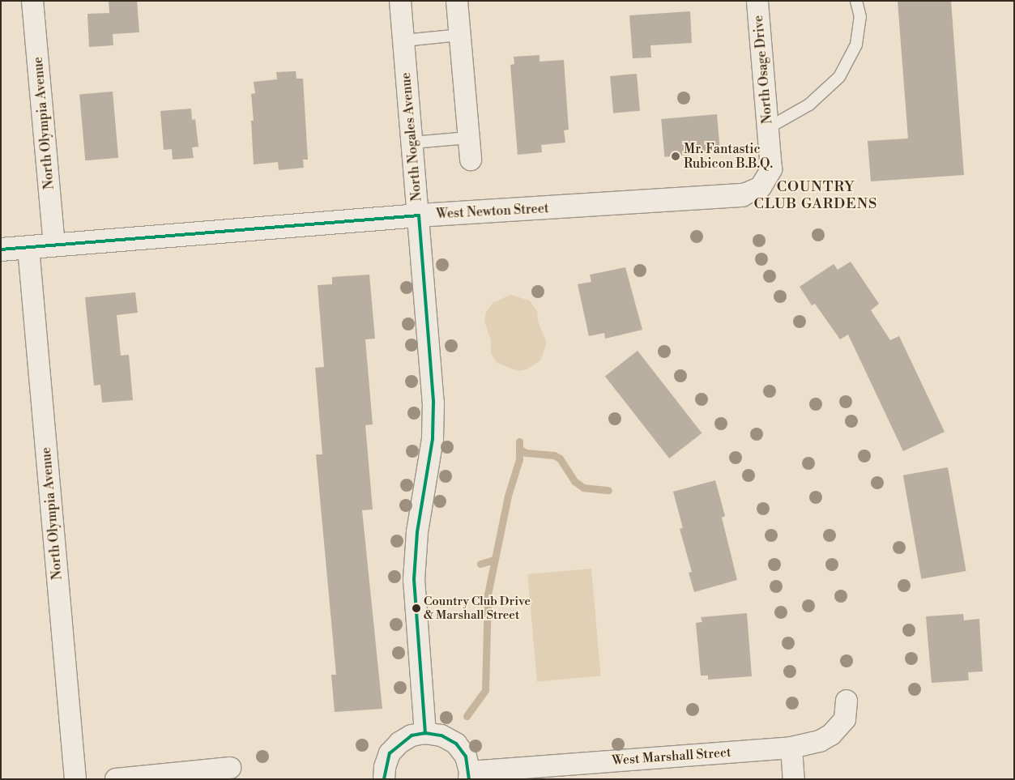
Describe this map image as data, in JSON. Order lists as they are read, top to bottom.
{
  "streets": {
    "street": [
      "North Osage Drive",
      "North Olympia Avenue",
      "North Nogales Avenue",
      "West Newton Street",
      "West Marshall Street"
    ]
  },
  "crossings": [
    ["North Osage Drive", "West Newton Street"],
    ["North Olympia Avenue", "West Newton Street"],
    ["North Nogales Avenue", "West Newton Street"]
  ],
  "districts": ["COUNTRY CLUB GARDENS"],
  "places": ["Mr. Fantastic Rubicon B.B.Q.", "Country Club Drive & Marshall Street"]
}
